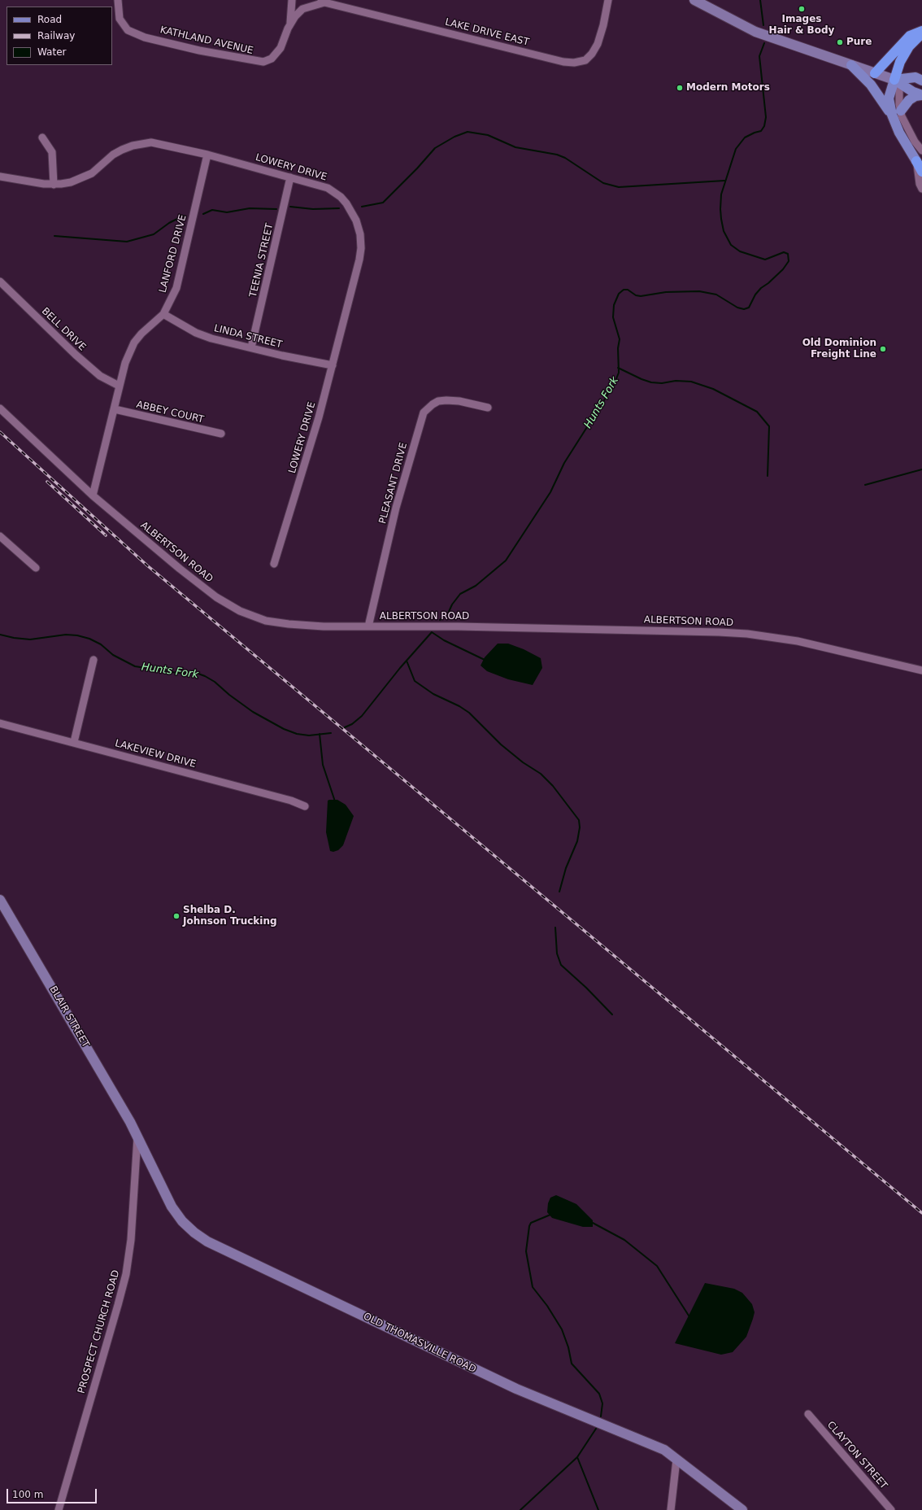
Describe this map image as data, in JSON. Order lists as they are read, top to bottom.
{
  "streets": {
    "street": [
      "LAKE DRIVE EAST",
      "KATHLAND AVENUE",
      "LOWERY DRIVE",
      "LANFORD DRIVE",
      "TEENIA STREET",
      "BELL DRIVE",
      "LINDA STREET",
      "ABBEY COURT",
      "PLEASANT DRIVE",
      "ALBERTSON ROAD",
      "LAKEVIEW DRIVE",
      "BLAIR STREET",
      "PROSPECT CHURCH ROAD",
      "OLD THOMASVILLE ROAD",
      "CLAYTON STREET"
    ]
  },
  "crossings": [
    ["LAKE DRIVE EAST", "KATHLAND AVENUE"],
    ["LOWERY DRIVE", "LANFORD DRIVE"],
    ["LOWERY DRIVE", "TEENIA STREET"],
    ["LOWERY DRIVE", "LINDA STREET"],
    ["LANFORD DRIVE", "BELL DRIVE"],
    ["LANFORD DRIVE", "LINDA STREET"],
    ["LANFORD DRIVE", "ABBEY COURT"],
    ["LANFORD DRIVE", "ALBERTSON ROAD"],
    ["TEENIA STREET", "LINDA STREET"],
    ["PLEASANT DRIVE", "ALBERTSON ROAD"],
    ["BLAIR STREET", "PROSPECT CHURCH ROAD"],
    ["BLAIR STREET", "OLD THOMASVILLE ROAD"],
    ["PROSPECT CHURCH ROAD", "OLD THOMASVILLE ROAD"]
  ],
  "water": ["Hunts Fork"],
  "places": [
    "Images Hair & Body",
    "Pure",
    "Modern Motors",
    "Old Dominion Freight Line",
    "Shelba D. Johnson Trucking"
  ],
  "legend": ["Road", "Railway", "Water"],
  "scale_bar": "100 m"
}
